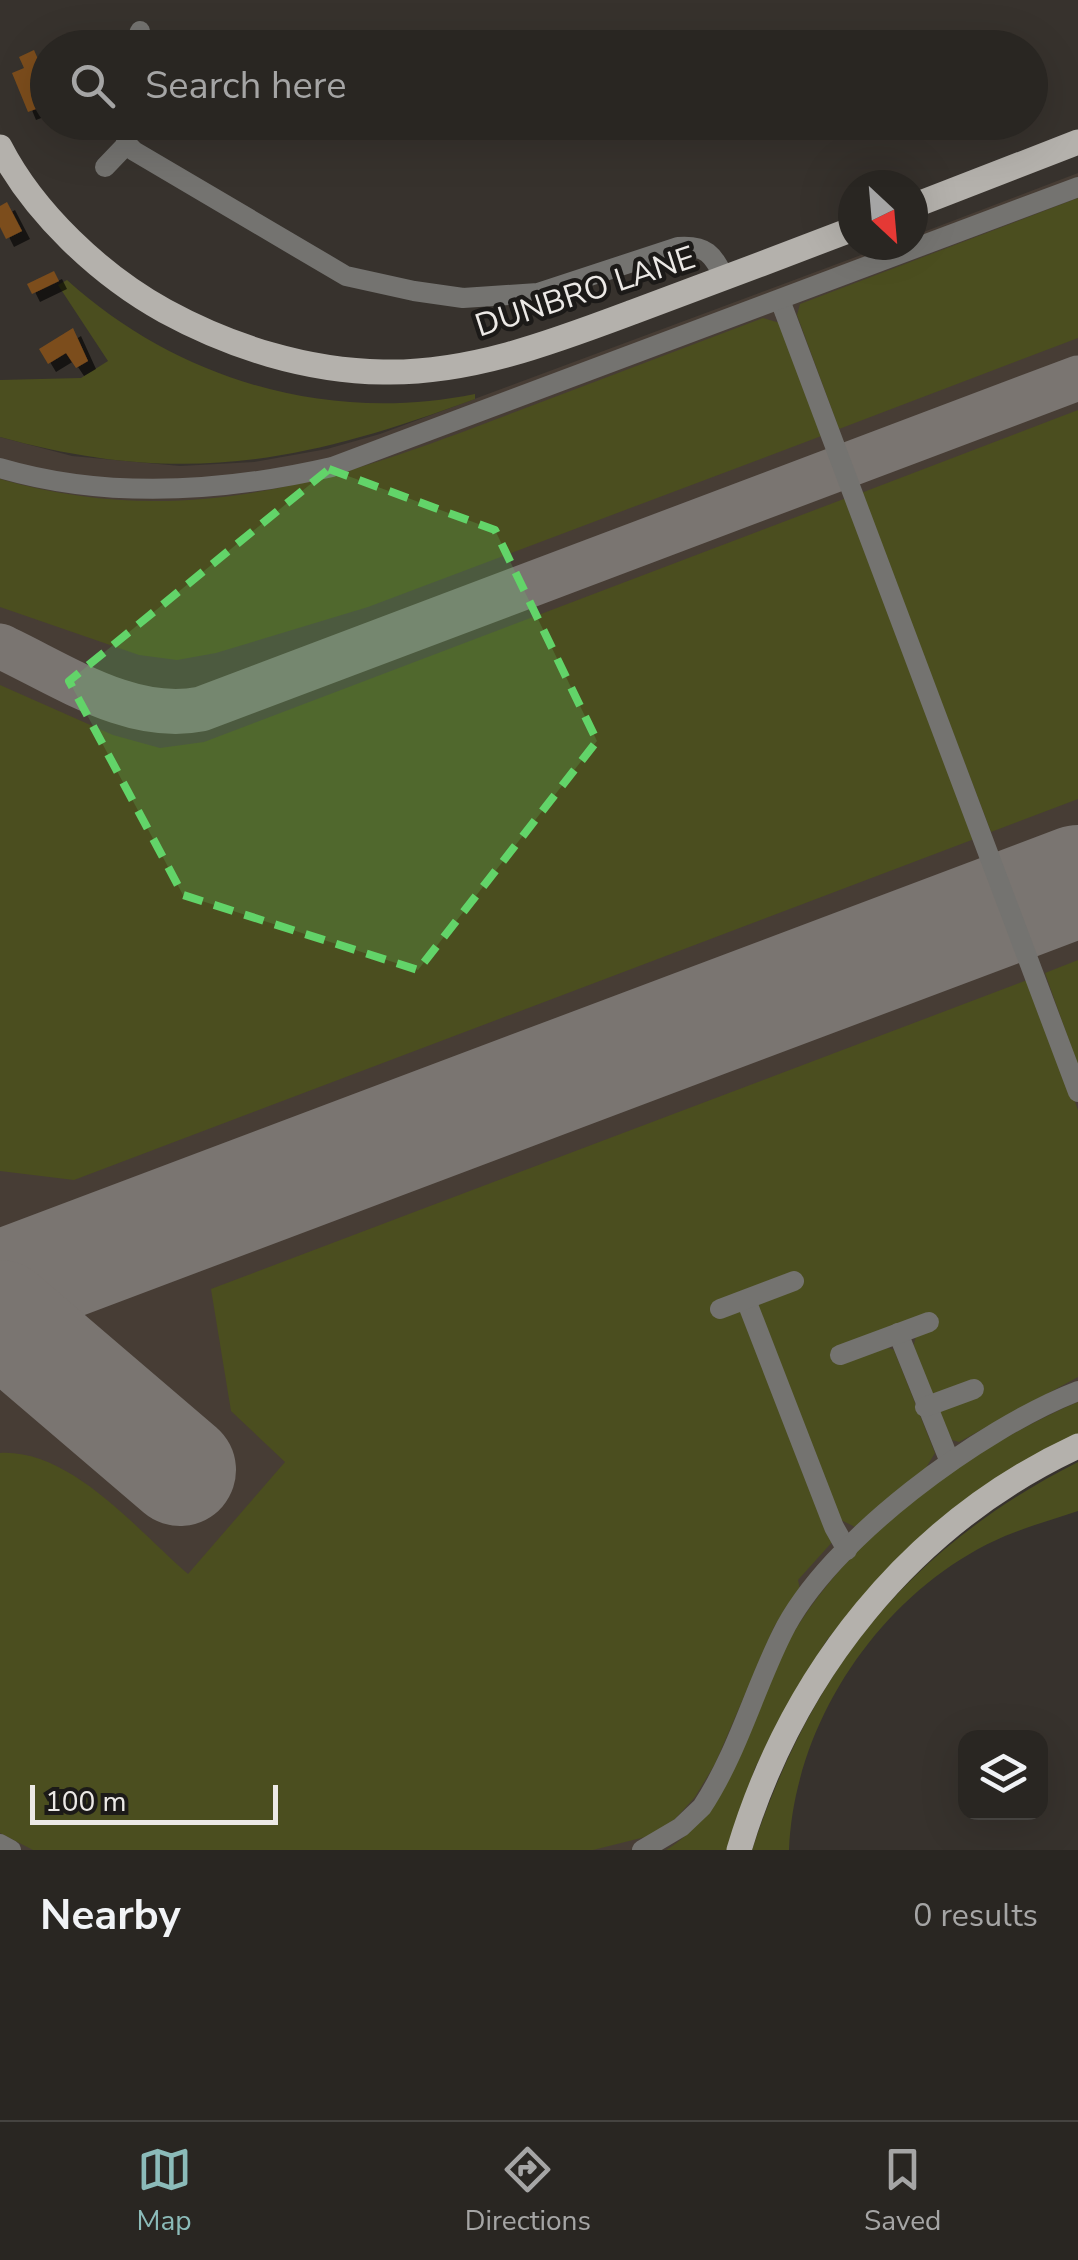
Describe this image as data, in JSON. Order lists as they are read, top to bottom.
{
  "streets": {
    "main road": ["DUNBRO LANE"]
  },
  "scale_bar": "100 m",
  "north": "bottom right",
  "page": {
    "search": "Search here",
    "scale": "100 m",
    "heading": ["Nearby", "0 results"],
    "nav": ["Map", "Directions", "Saved"]
  }
}
